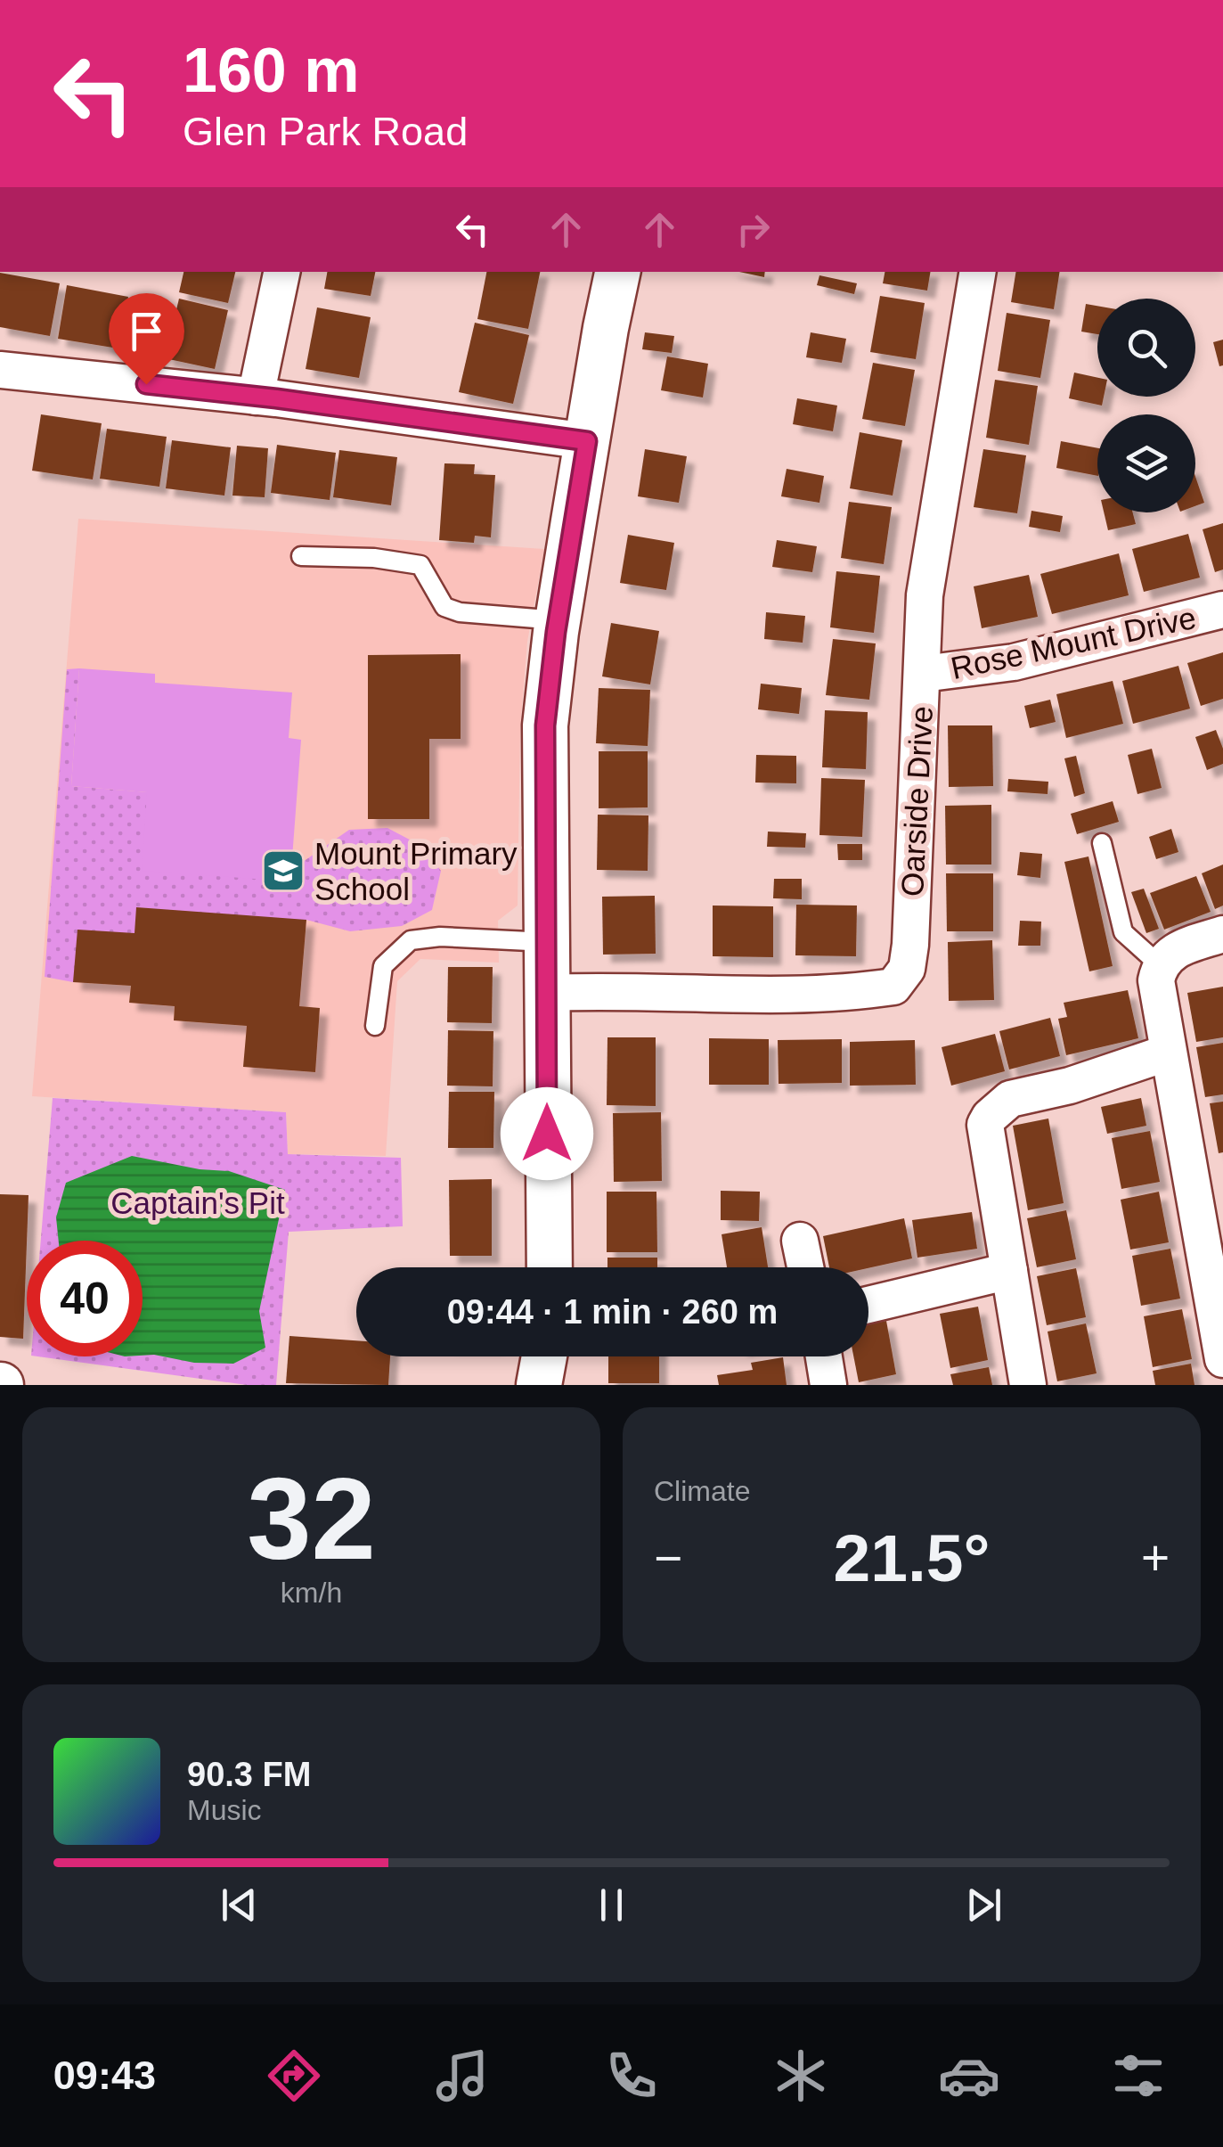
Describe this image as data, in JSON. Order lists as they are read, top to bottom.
{
  "streets": {
    "street": ["Rose Mount Drive", "Oarside Drive"]
  },
  "crossings": [
    ["Rose Mount Drive", "Oarside Drive"]
  ],
  "parks": ["Captain's Pit"],
  "places": {
    "school or university": ["Mount Primary School"]
  },
  "page": {
    "turn": ["160 m", "Glen Park Road"],
    "limit": "40",
    "trip": "09:44 · 1 min · 260 m",
    "tile": [
      ["32", "km/h"],
      "Climate"
    ],
    "heat": ["−", "21.5°", "+"],
    "song": ["90.3 FM", "Music"],
    "tabs": "09:43"
  }
}
